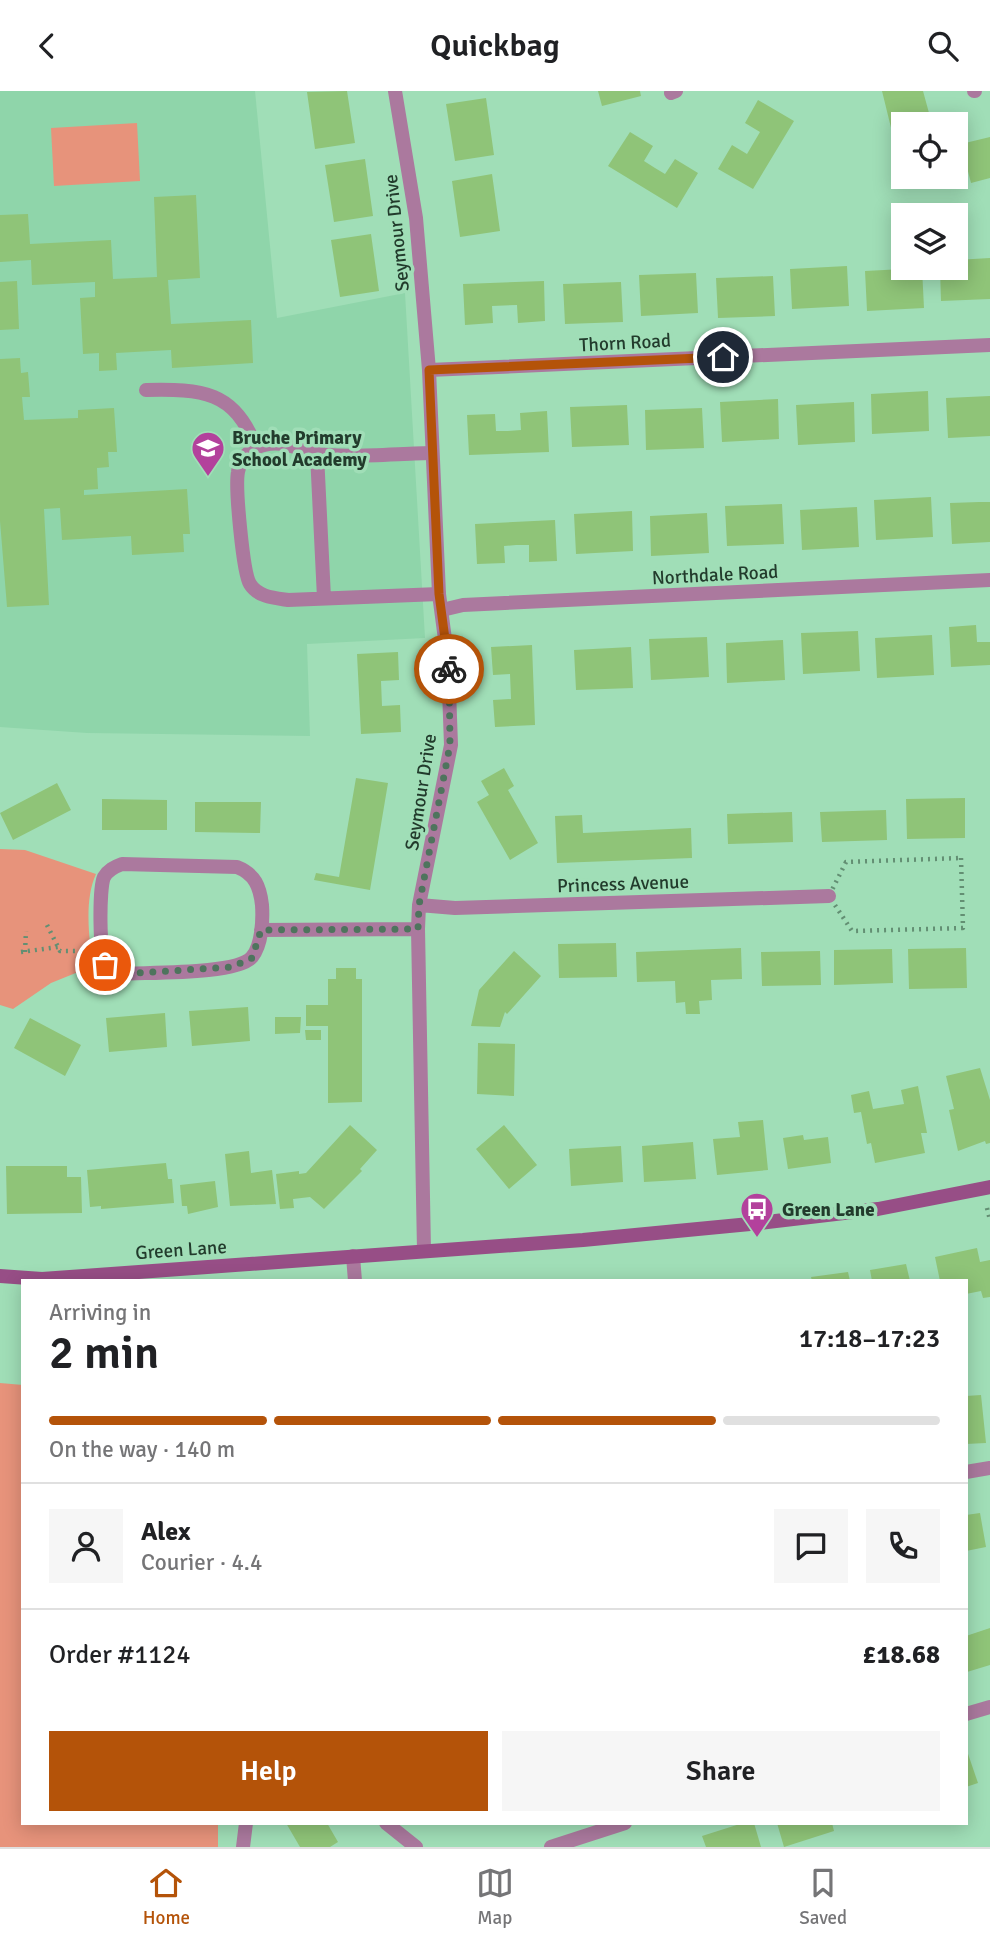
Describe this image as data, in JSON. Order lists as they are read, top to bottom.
{
  "streets": {
    "street": [
      "Seymour Drive",
      "Thorn Road",
      "Northdale Road",
      "Princess Avenue",
      "Green Lane"
    ]
  },
  "crossings": [
    ["Seymour Drive", "Thorn Road"],
    ["Seymour Drive", "Northdale Road"],
    ["Seymour Drive", "Princess Avenue"],
    ["Seymour Drive", "Green Lane"]
  ],
  "places": {
    "school or university": ["Bruche Primary School Academy"],
    "bus stop": ["Green Lane"]
  },
  "page": {
    "header": "Quickbag",
    "heading": ["2 min", "Arriving in", "17:18–17:23"],
    "panel": [
      "Alex",
      "Courier · 4.4",
      "Order #1124",
      "£18.68"
    ],
    "bar": "On the way · 140 m",
    "buttons": ["Help", "Share"],
    "tabs": ["Home", "Map", "Saved"]
  }
}
